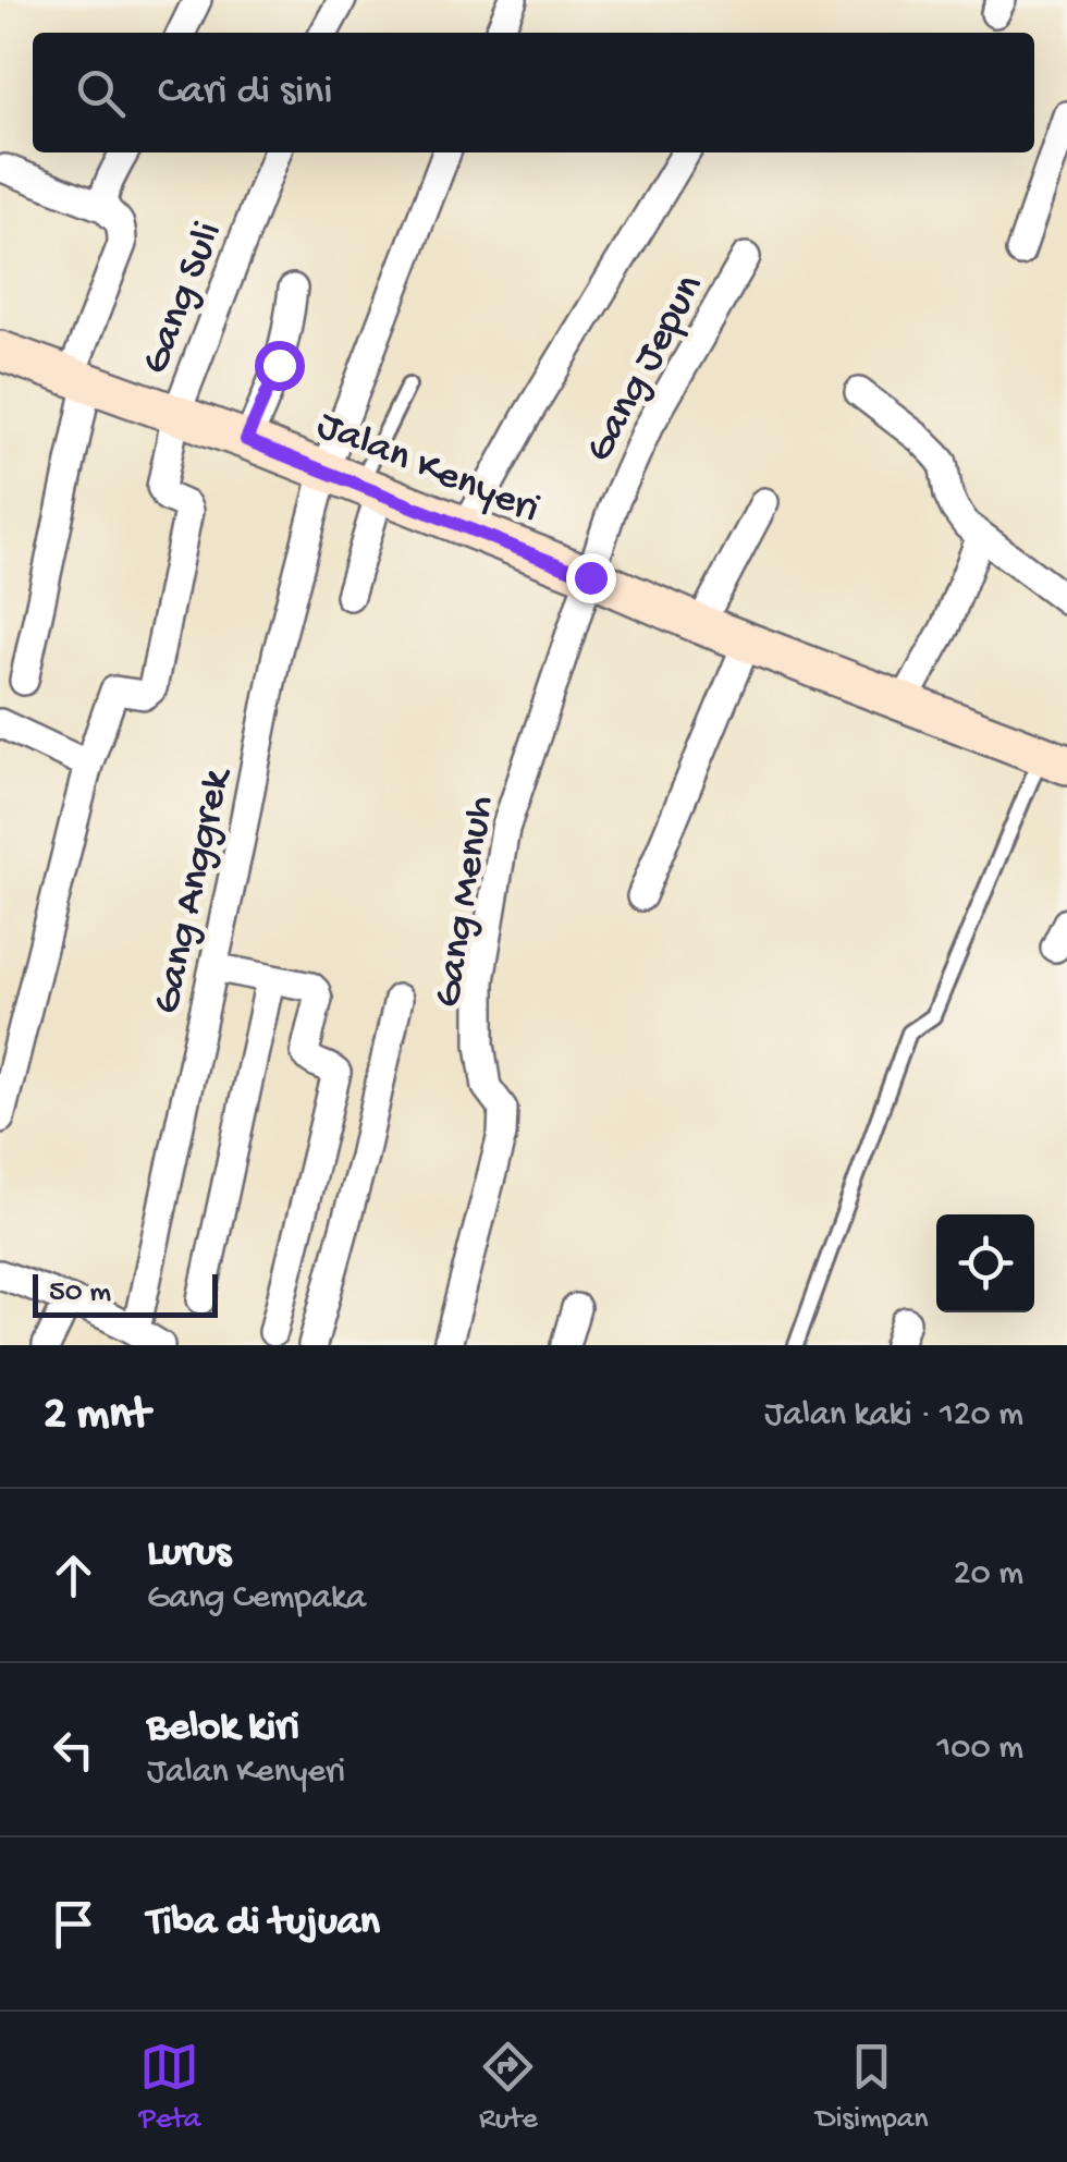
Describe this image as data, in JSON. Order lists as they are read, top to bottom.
{
  "streets": {
    "street": [
      "Gang Suli",
      "Gang Jepun",
      "Jalan Kenyeri",
      "Gang Anggrek",
      "Gang Menuh"
    ]
  },
  "crossings": [
    ["Gang Suli", "Jalan Kenyeri"],
    ["Gang Jepun", "Jalan Kenyeri"],
    ["Gang Jepun", "Gang Menuh"],
    ["Jalan Kenyeri", "Gang Anggrek"],
    ["Jalan Kenyeri", "Gang Menuh"]
  ],
  "scale_bar": "50 m",
  "page": {
    "search": "Cari di sini",
    "scale": "50 m",
    "heading": ["2 mnt", "Jalan kaki · 120 m"],
    "list": [
      ["Lurus", "Gang Cempaka", "20 m"],
      ["Belok kiri", "Jalan Kenyeri", "100 m"],
      "Tiba di tujuan"
    ],
    "nav": ["Peta", "Rute", "Disimpan"]
  }
}
